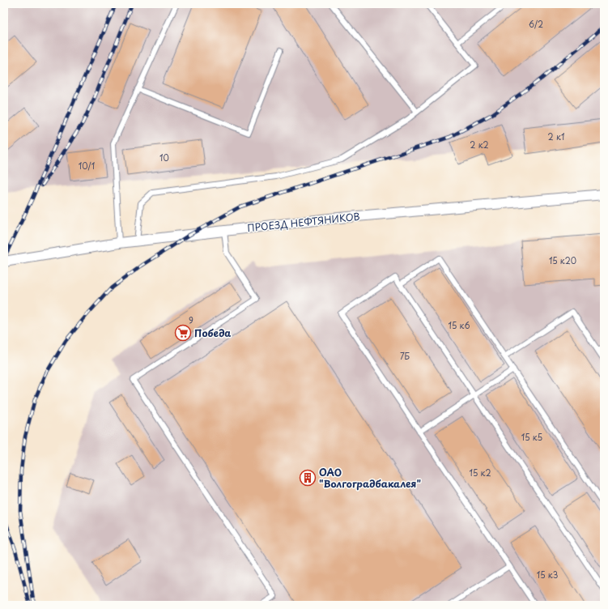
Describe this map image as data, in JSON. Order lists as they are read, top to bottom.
{
  "streets": {
    "street": ["ПРОЕЗД НЕФТЯНИКОВ"]
  },
  "places": {
    "supermarket": ["Победа"],
    "building": ["ОАО \"Волгоградбакалея\""]
  },
  "house_numbers": [
    "6/2",
    "2 к1",
    "2 к2",
    "10",
    "10/1",
    "15 к20",
    "9",
    "15 к6",
    "7Б",
    "15 к5",
    "15 к2",
    "15 к3"
  ]
}
